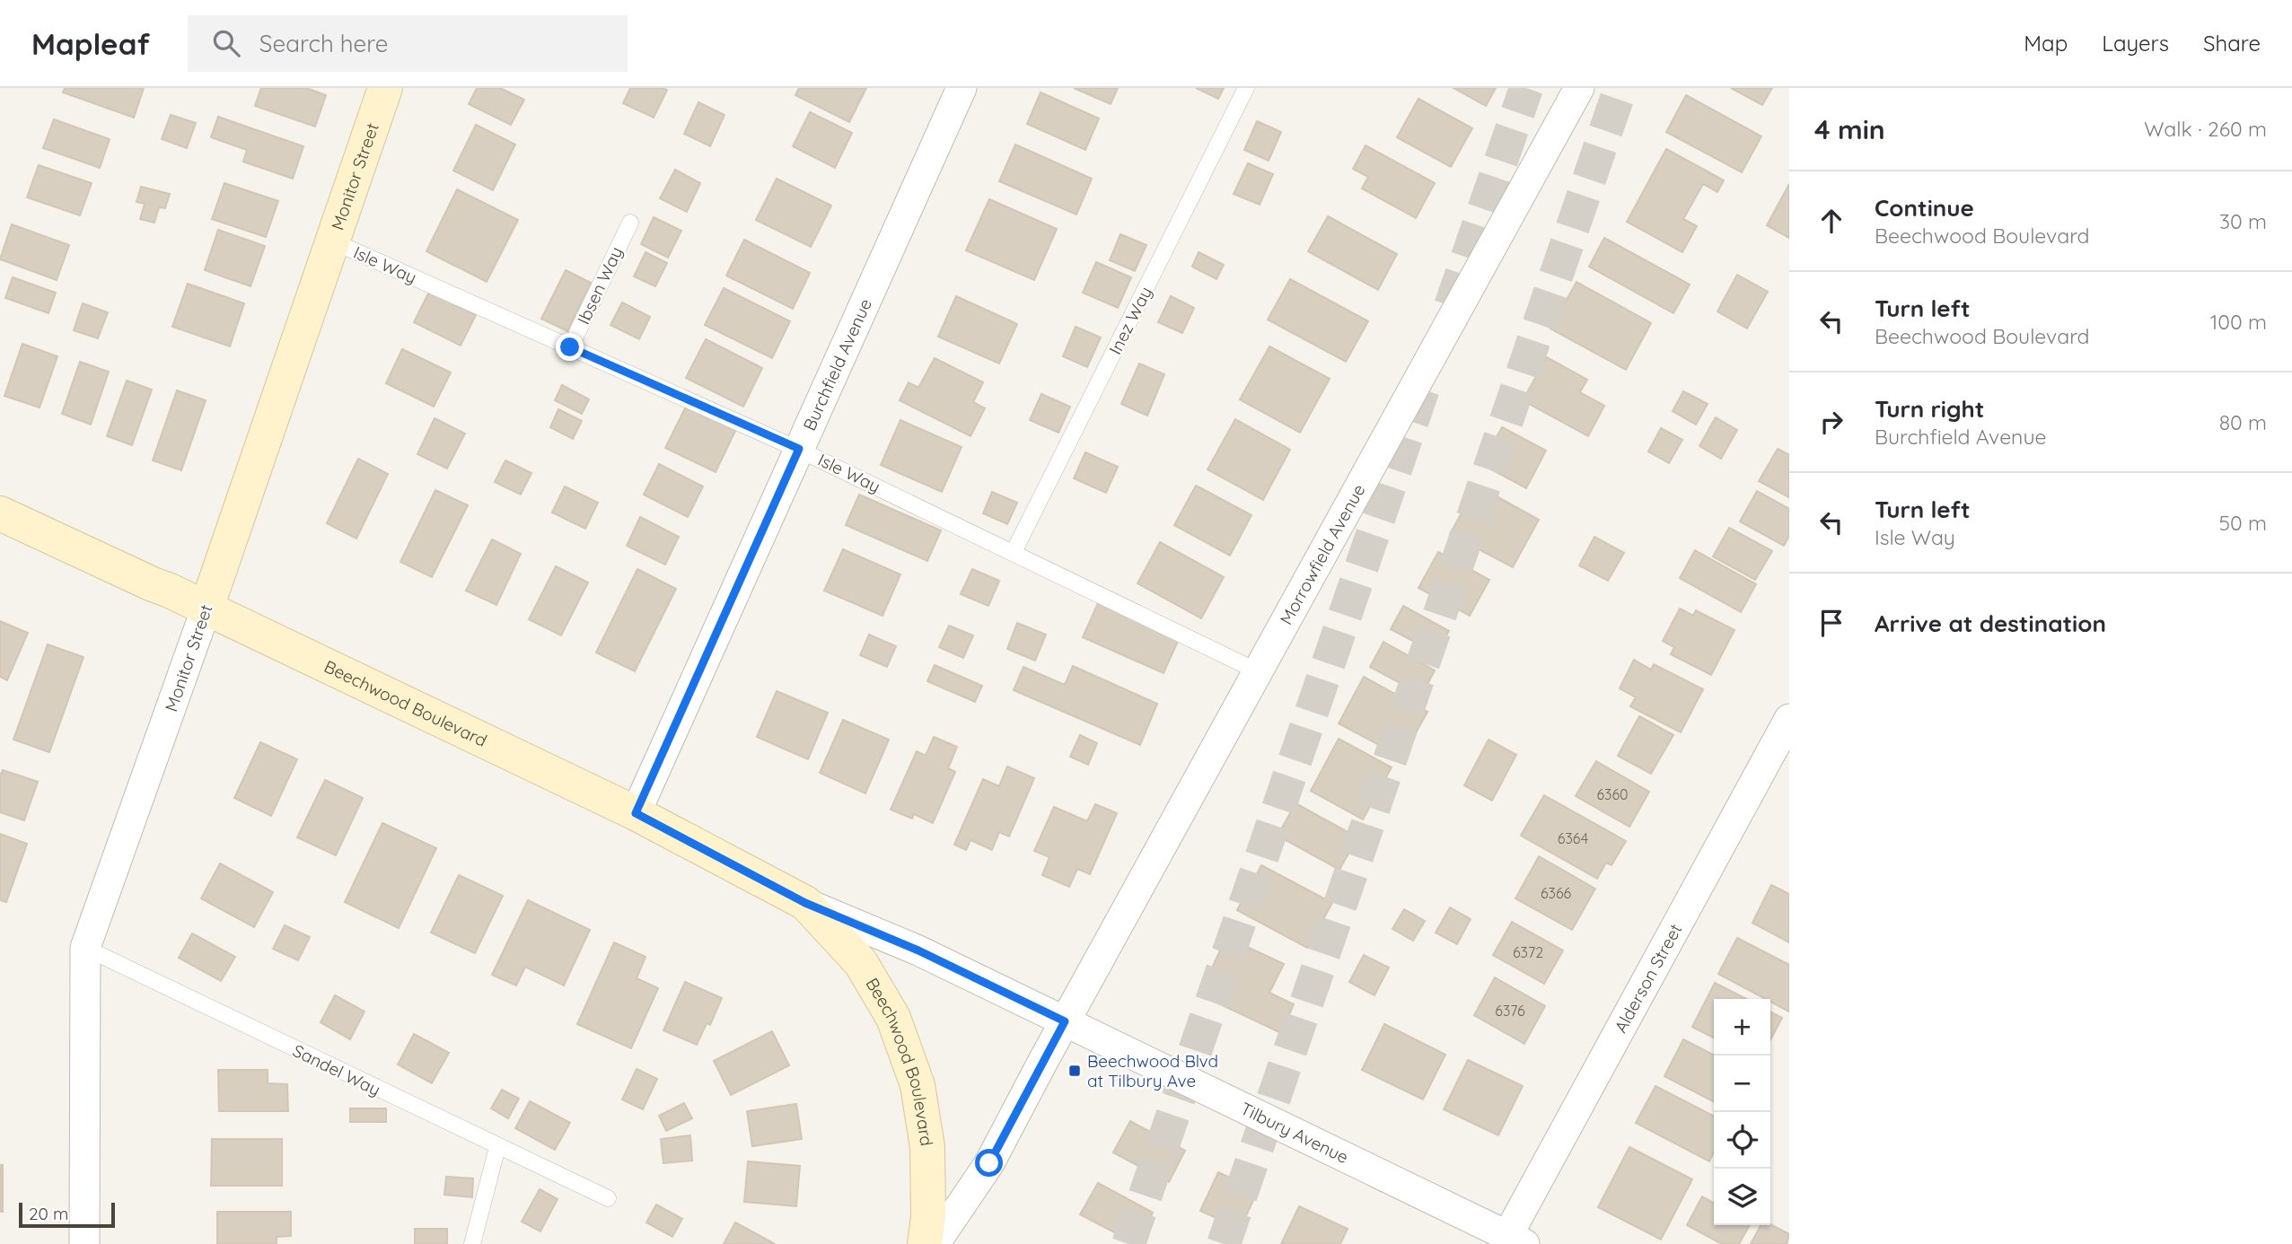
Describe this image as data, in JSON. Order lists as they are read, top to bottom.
{
  "streets": {
    "street": [
      "Monitor Street",
      "Burchfield Avenue",
      "Morrowfield Avenue",
      "Beechwood Boulevard",
      "Alderson Street",
      "Tilbury Avenue"
    ],
    "lane": [
      "Isle Way",
      "Ibsen Way",
      "Inez Way",
      "Sandel Way"
    ]
  },
  "crossings": [
    ["Monitor Street", "Isle Way"],
    ["Monitor Street", "Beechwood Boulevard"],
    ["Monitor Street", "Sandel Way"],
    ["Isle Way", "Ibsen Way"],
    ["Isle Way", "Inez Way"],
    ["Isle Way", "Burchfield Avenue"],
    ["Isle Way", "Morrowfield Avenue"],
    ["Burchfield Avenue", "Beechwood Boulevard"],
    ["Morrowfield Avenue", "Beechwood Boulevard"],
    ["Morrowfield Avenue", "Tilbury Avenue"],
    ["Beechwood Boulevard", "Tilbury Avenue"],
    ["Alderson Street", "Tilbury Avenue"]
  ],
  "places": {
    "transit": ["Beechwood Blvd at Tilbury Ave"]
  },
  "house_numbers": [
    "6360",
    "6364",
    "6366",
    "6372",
    "6376"
  ],
  "scale_bar": "20 m",
  "page": {
    "header": "Mapleaf",
    "search": "Search here",
    "nav": ["Map", "Layers", "Share"],
    "heading": ["4 min", "Walk · 260 m"],
    "list": [
      ["Continue", "Beechwood Boulevard", "30 m"],
      ["Turn left", "Beechwood Boulevard", "100 m"],
      ["Turn right", "Burchfield Avenue", "80 m"],
      ["Turn left", "Isle Way", "50 m"],
      "Arrive at destination"
    ],
    "map_buttons": ["+", "−"],
    "scale": "20 m"
  }
}
